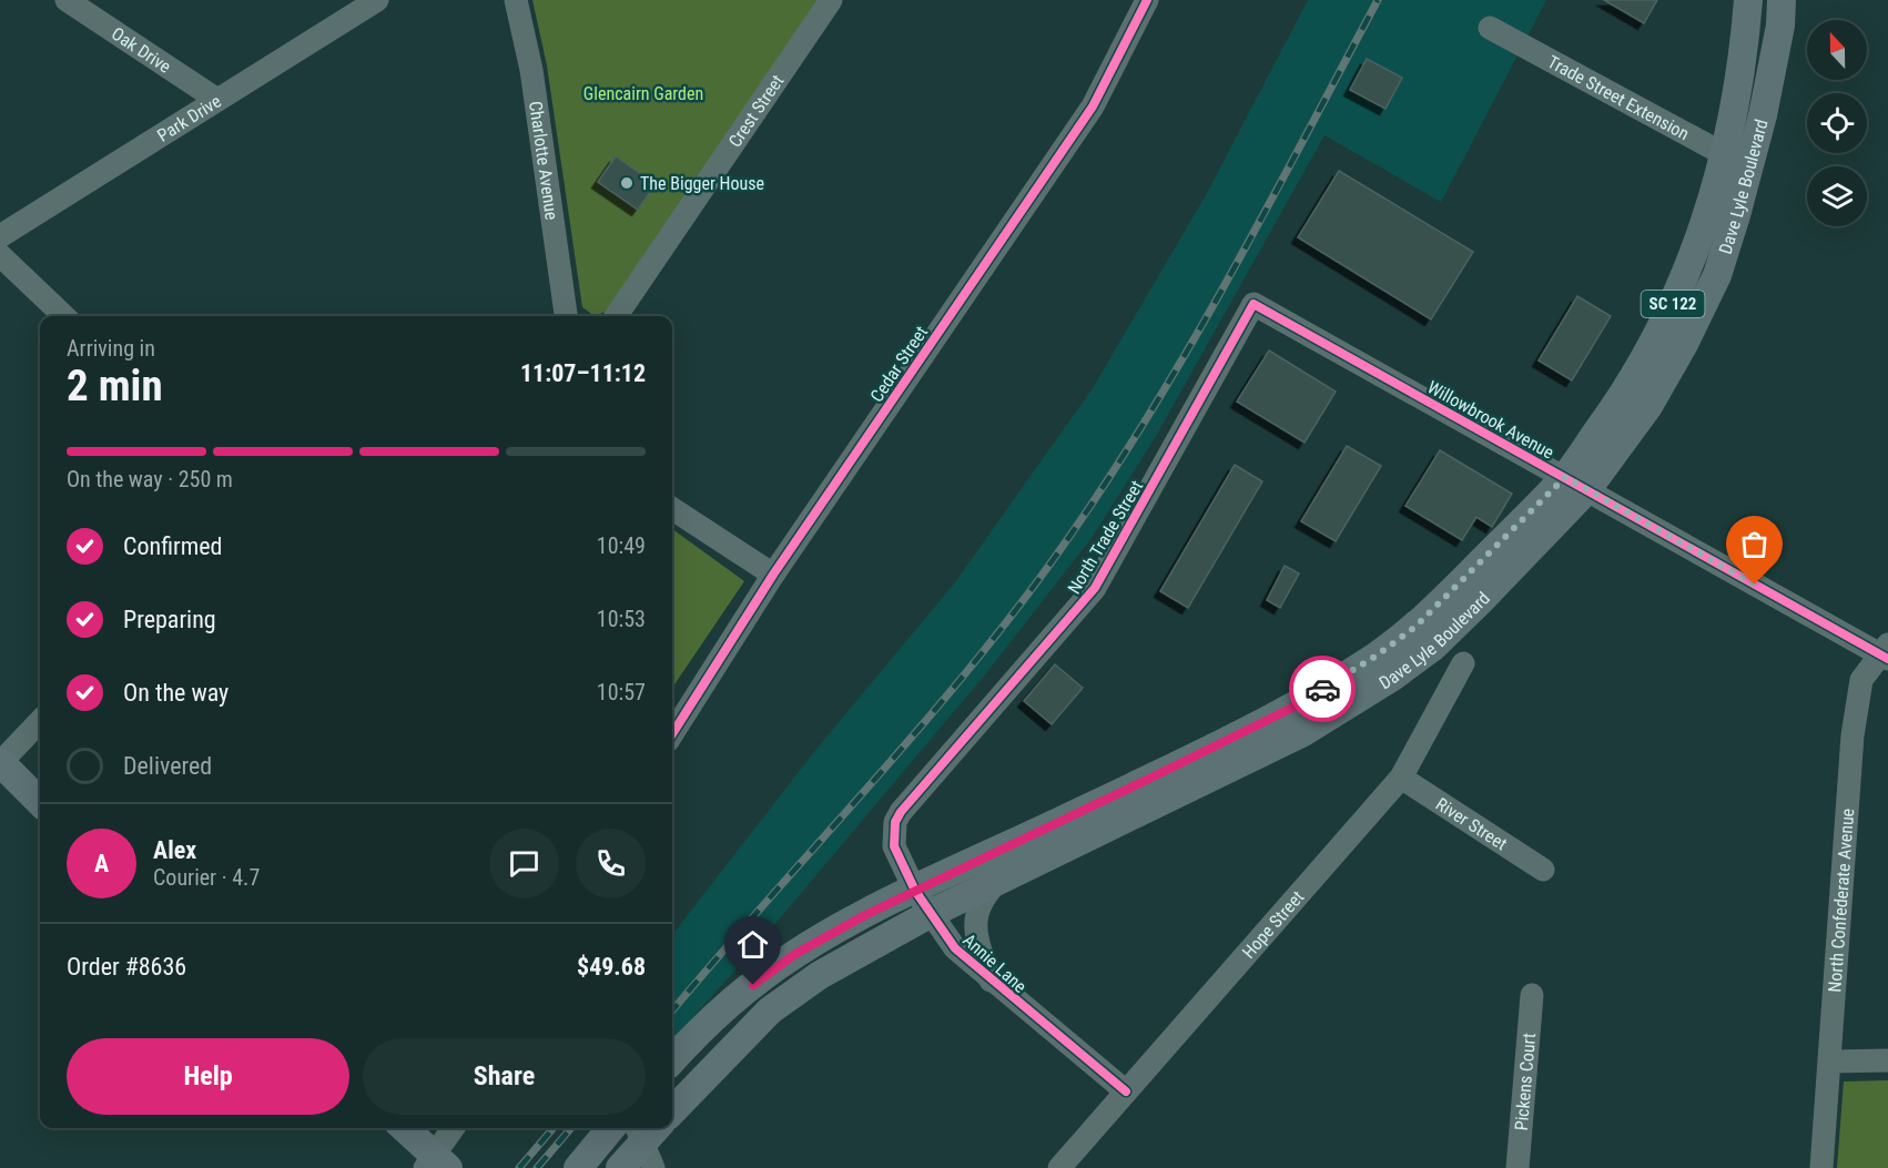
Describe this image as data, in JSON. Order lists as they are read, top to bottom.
{
  "streets": {
    "main road": ["Dave Lyle Boulevard", "SC 122"],
    "street": [
      "Oak Drive",
      "Trade Street Extension",
      "Crest Street",
      "Park Drive",
      "Charlotte Avenue",
      "Cedar Street",
      "Willowbrook Avenue",
      "North Trade Street",
      "River Street",
      "North Confederate Avenue",
      "Hope Street",
      "Annie Lane",
      "Pickens Court"
    ]
  },
  "crossings": [
    ["Oak Drive", "Park Drive"],
    ["Trade Street Extension", "Dave Lyle Boulevard"],
    ["Dave Lyle Boulevard", "Willowbrook Avenue"],
    ["Dave Lyle Boulevard", "Annie Lane"],
    ["Willowbrook Avenue", "North Trade Street"],
    ["Willowbrook Avenue", "North Confederate Avenue"],
    ["North Trade Street", "Annie Lane"],
    ["River Street", "Hope Street"],
    ["Hope Street", "Annie Lane"]
  ],
  "parks": ["Glencairn Garden"],
  "places": ["The Bigger House"],
  "north": "top",
  "page": {
    "heading": ["2 min", "Arriving in", "11:07–11:12"],
    "panel": [
      "Alex",
      "Courier · 4.7",
      "Order #8636",
      "$49.68"
    ],
    "bar": "On the way · 250 m",
    "list": [
      ["Confirmed", "10:49"],
      ["Preparing", "10:53"],
      ["On the way", "10:57"],
      "Delivered"
    ],
    "round": "A",
    "buttons": ["Help", "Share"]
  }
}
